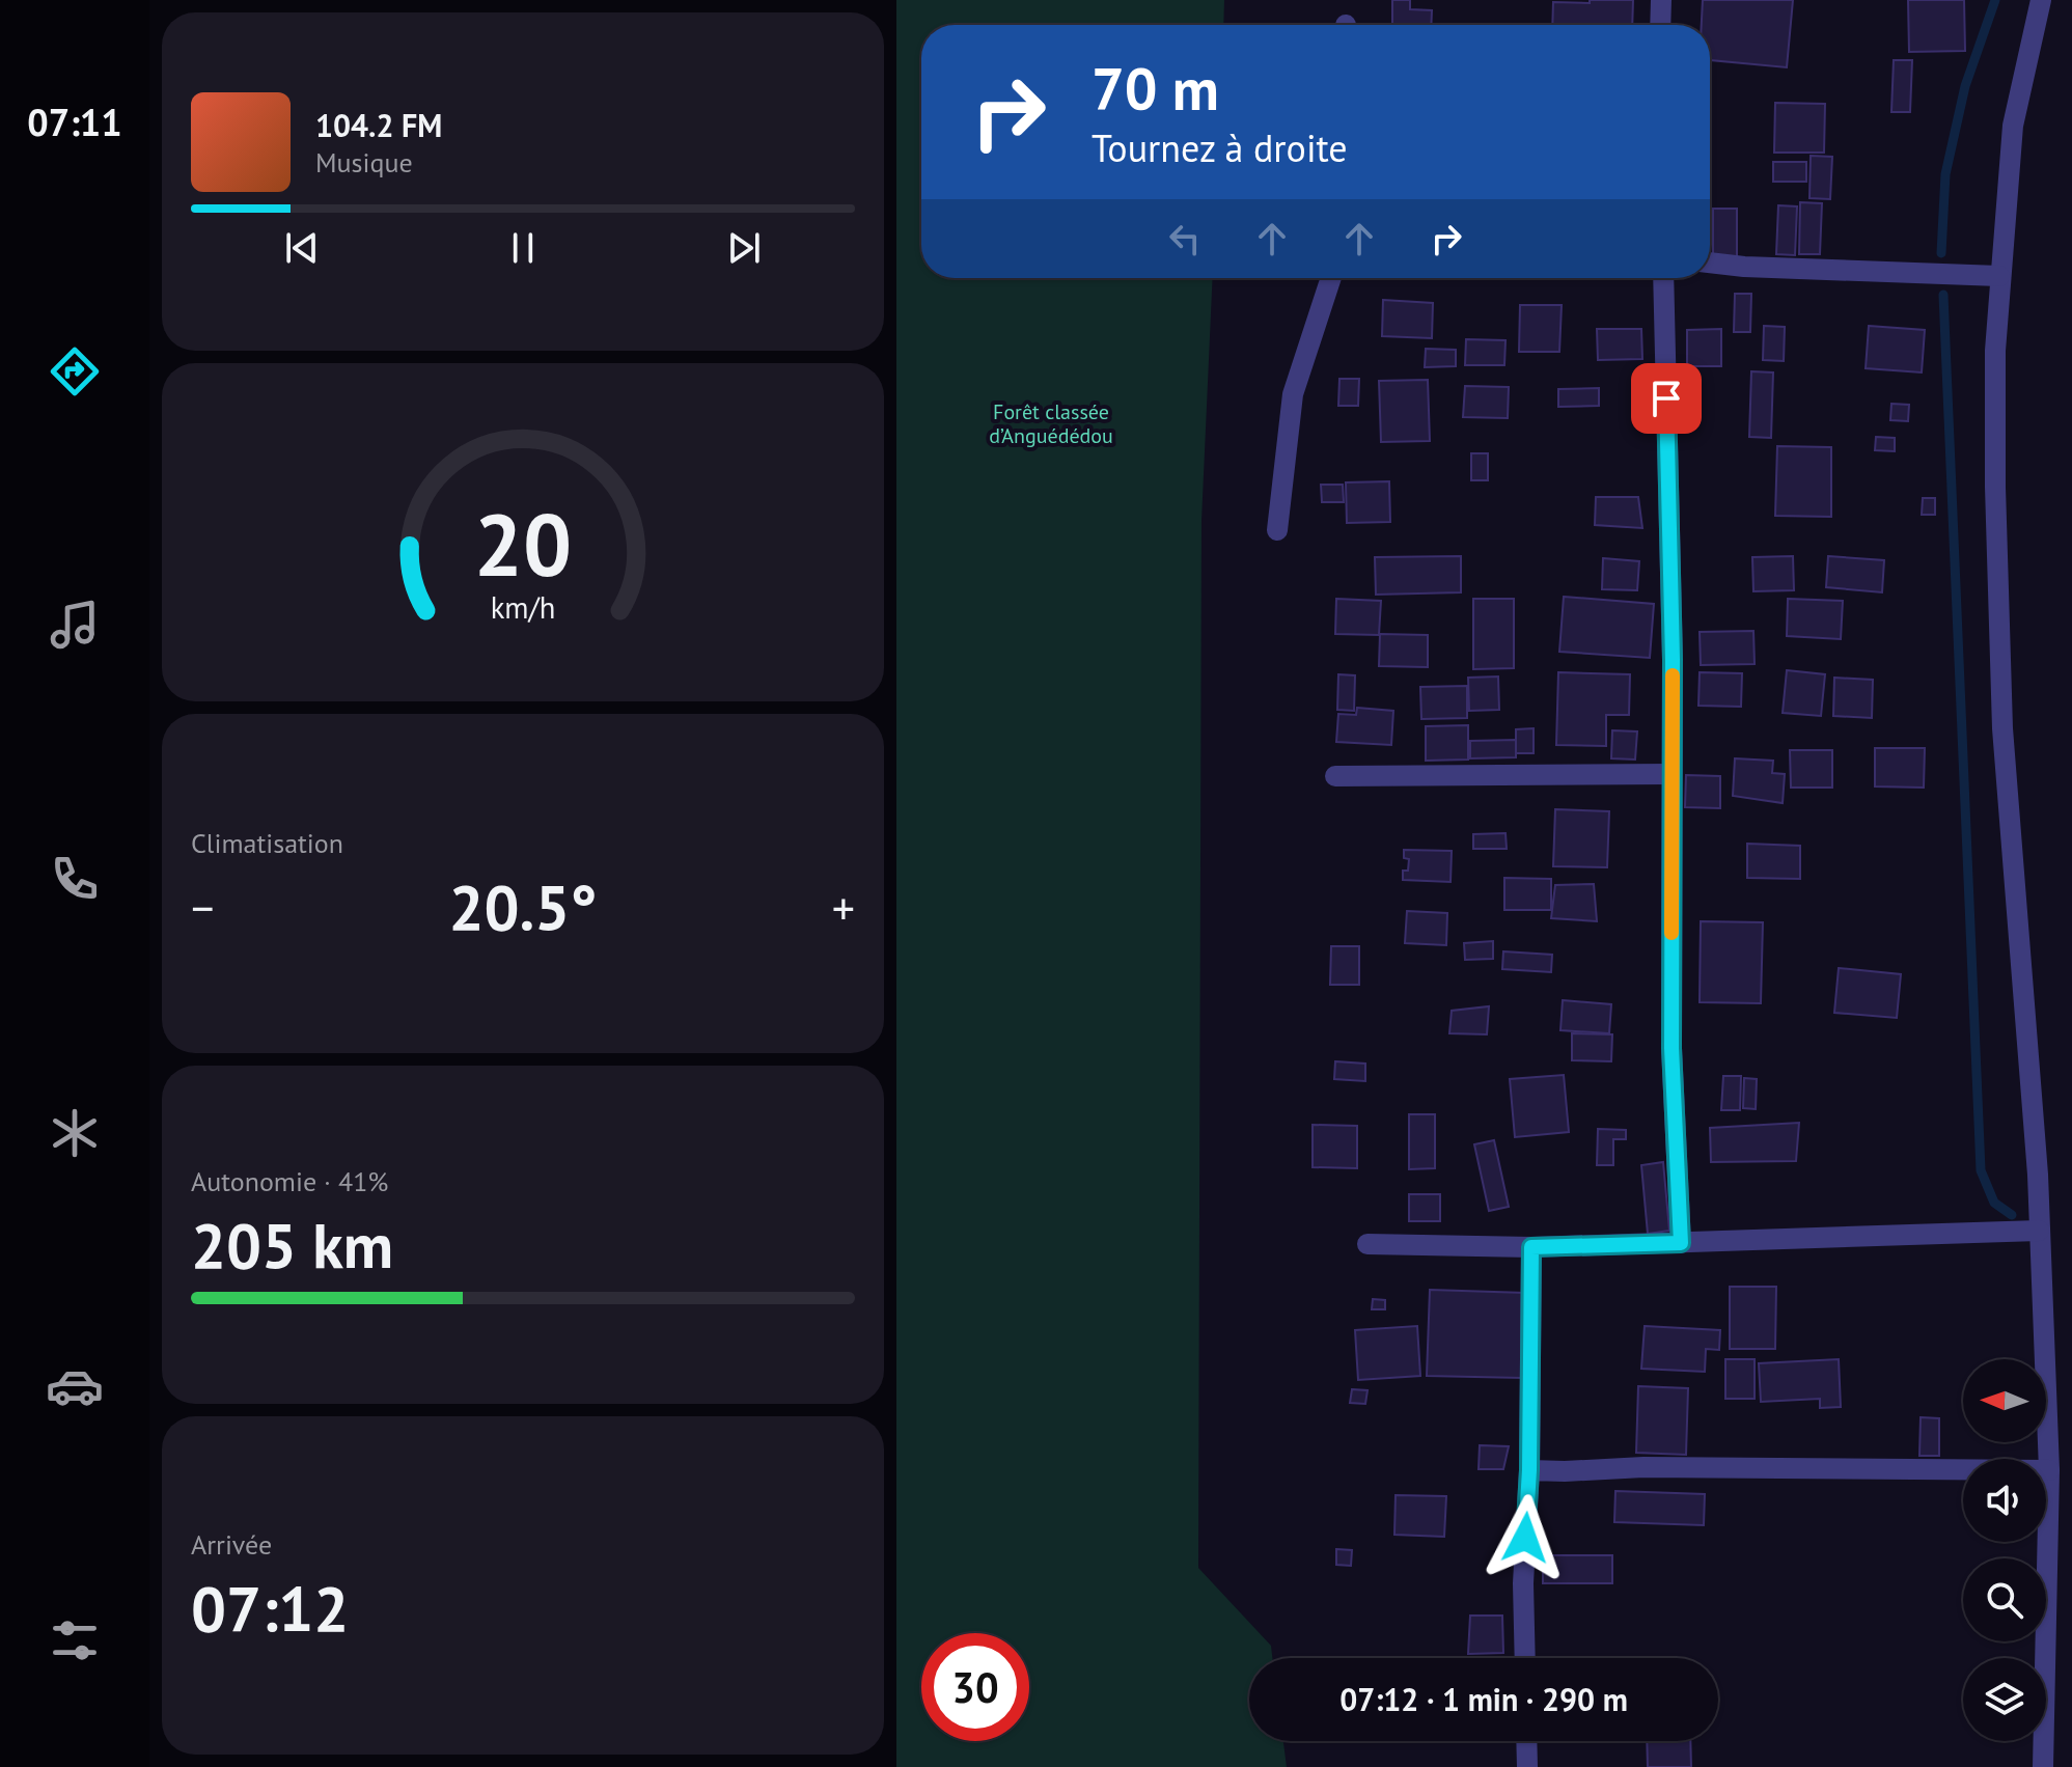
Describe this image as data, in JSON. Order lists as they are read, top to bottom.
{
  "parks": ["Forêt classée d’Anguédédou"],
  "north": "left",
  "page": {
    "tabs": "07:11",
    "turn": ["70 m", "Tournez à droite"],
    "song": ["104.2 FM", "Musique"],
    "tile": [
      "Climatisation",
      ["Autonomie · 41%", "205 km"],
      ["Arrivée", "07:12"]
    ],
    "heat": ["−", "20.5°", "+"],
    "limit": "30",
    "trip": "07:12 · 1 min · 290 m",
    "gauge": ["20", "km/h"]
  }
}
